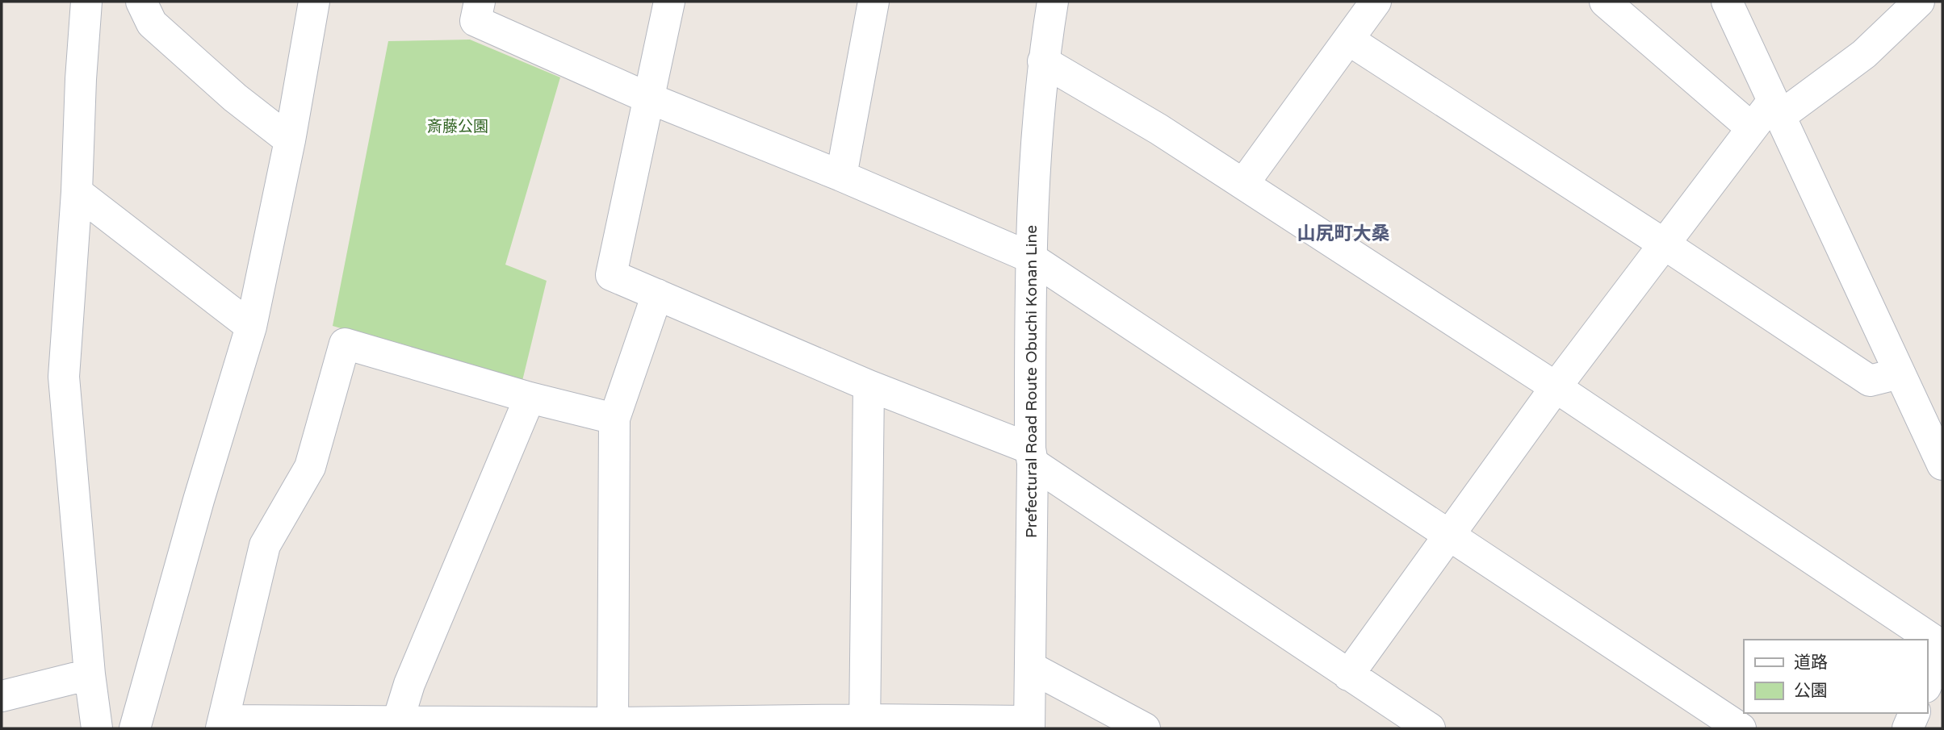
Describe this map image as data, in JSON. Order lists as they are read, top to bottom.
{
  "streets": {
    "street": ["Prefectural Road Route Obuchi Konan Line"]
  },
  "districts": ["山尻町大桑"],
  "parks": ["斎藤公園"],
  "legend": ["道路", "公園"]
}
